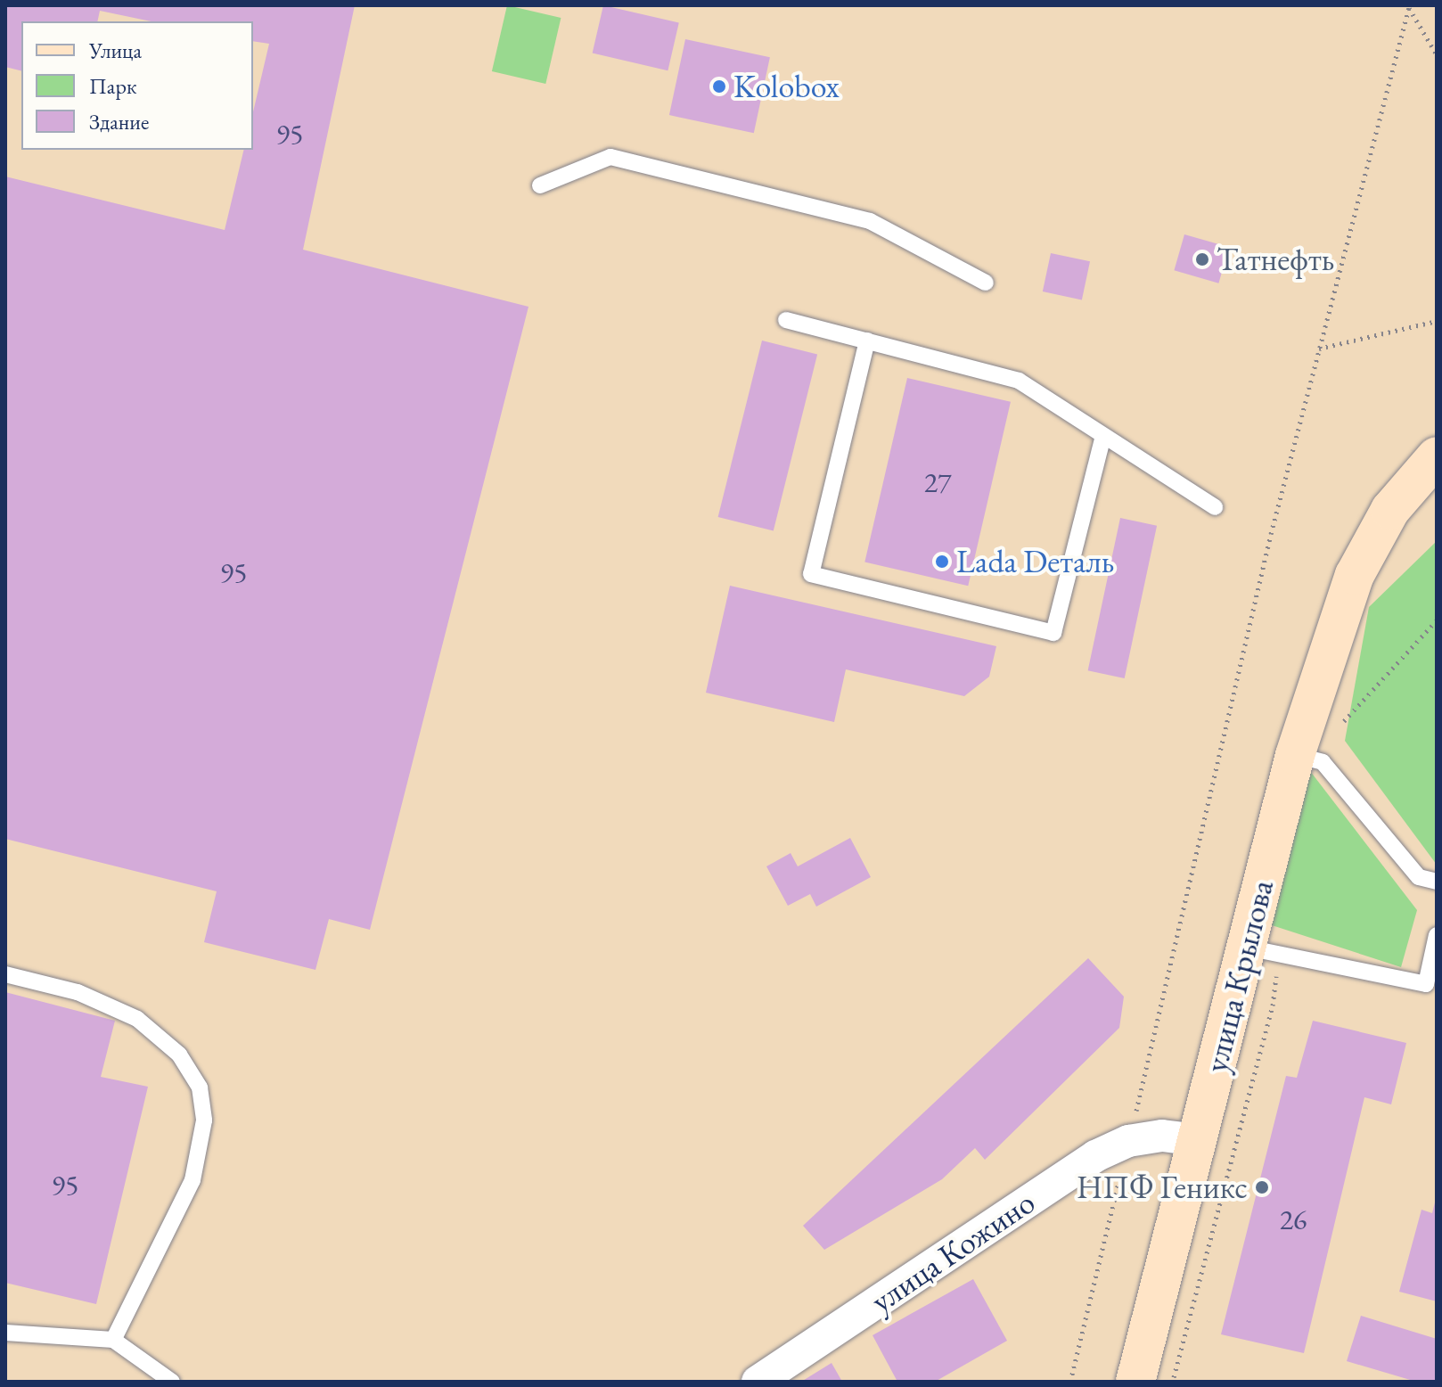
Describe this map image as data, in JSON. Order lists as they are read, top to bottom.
{
  "streets": {
    "main road": ["улица Крылова"],
    "street": ["улица Кожино"]
  },
  "crossings": [
    ["улица Крылова", "улица Кожино"]
  ],
  "places": [
    "Kolobox",
    "Татнефть",
    "Lada Dеталь",
    "НПФ Геникс"
  ],
  "house_numbers": [
    "95",
    "27",
    "95",
    "95",
    "26"
  ],
  "legend": ["Улица", "Парк", "Здание"]
}
